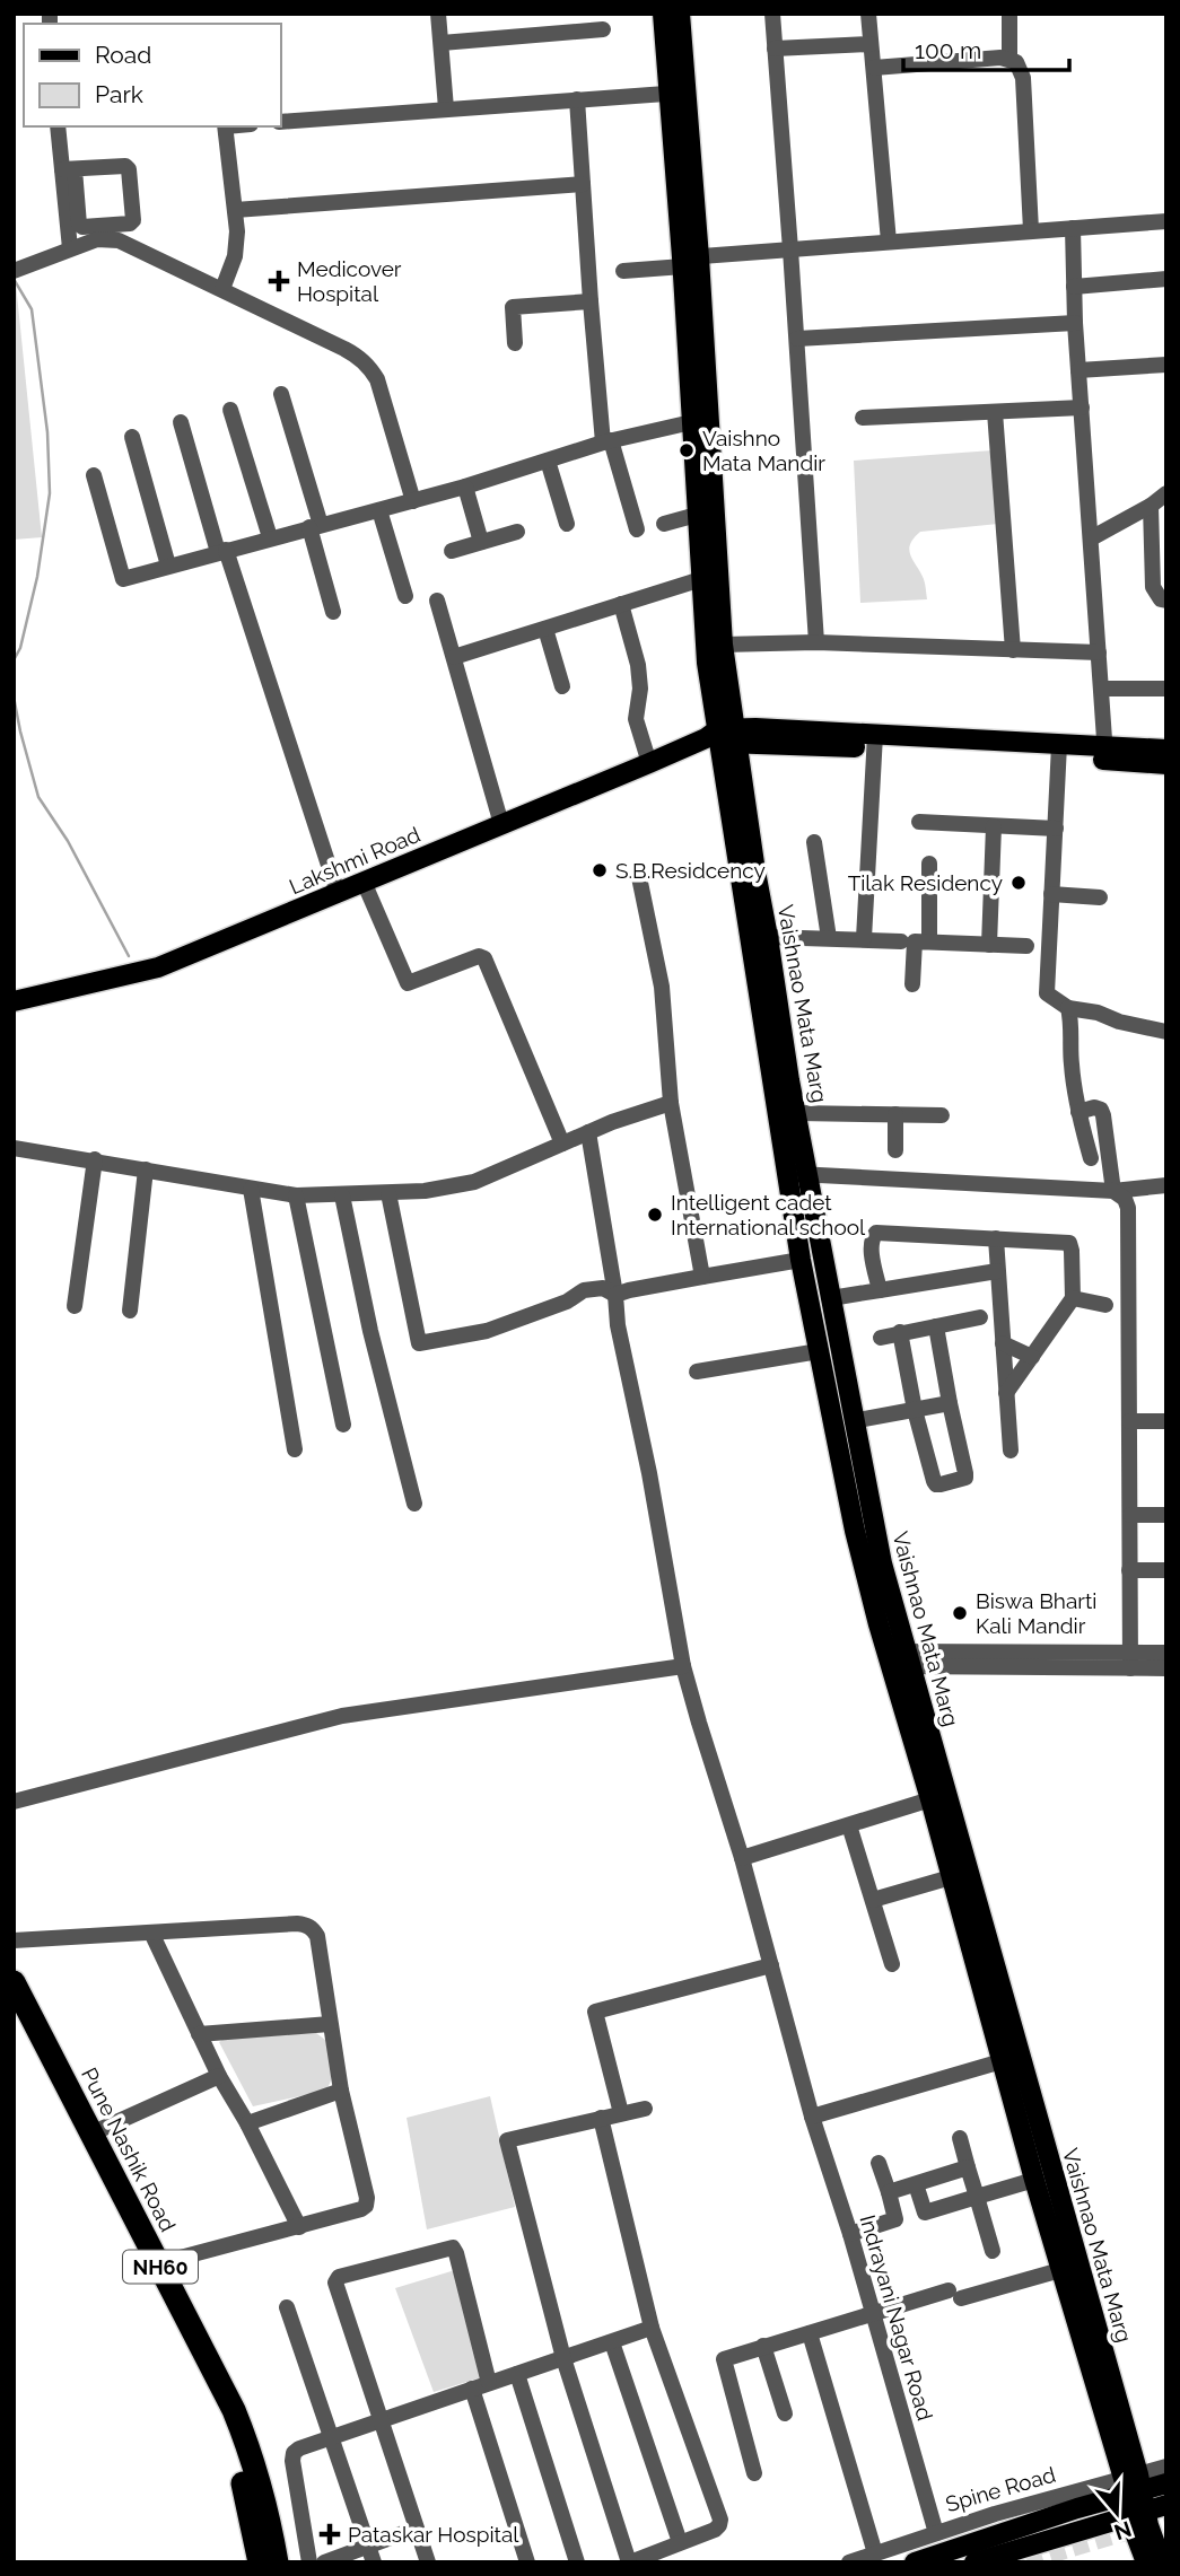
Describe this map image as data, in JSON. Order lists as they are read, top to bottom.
{
  "streets": {
    "highway": ["Pune Nashik Road", "NH60"],
    "main road": ["Lakshmi Road", "Vaishnao Mata Marg", "Spine Road"],
    "street": ["Indrayani Nagar Road"]
  },
  "crossings": [
    ["Lakshmi Road", "Vaishnao Mata Marg"],
    ["Vaishnao Mata Marg", "Spine Road"],
    ["Indrayani Nagar Road", "Spine Road"]
  ],
  "places": {
    "health": ["Medicover Hospital", "Pataskar Hospital"],
    "other": [
      "Vaishno Mata Mandir",
      "S.B.Residcency",
      "Tilak Residency",
      "Intelligent cadet International school",
      "Biswa Bharti Kali Mandir"
    ]
  },
  "legend": ["Road", "Park"],
  "scale_bar": "100 m",
  "north": "bottom"
}
